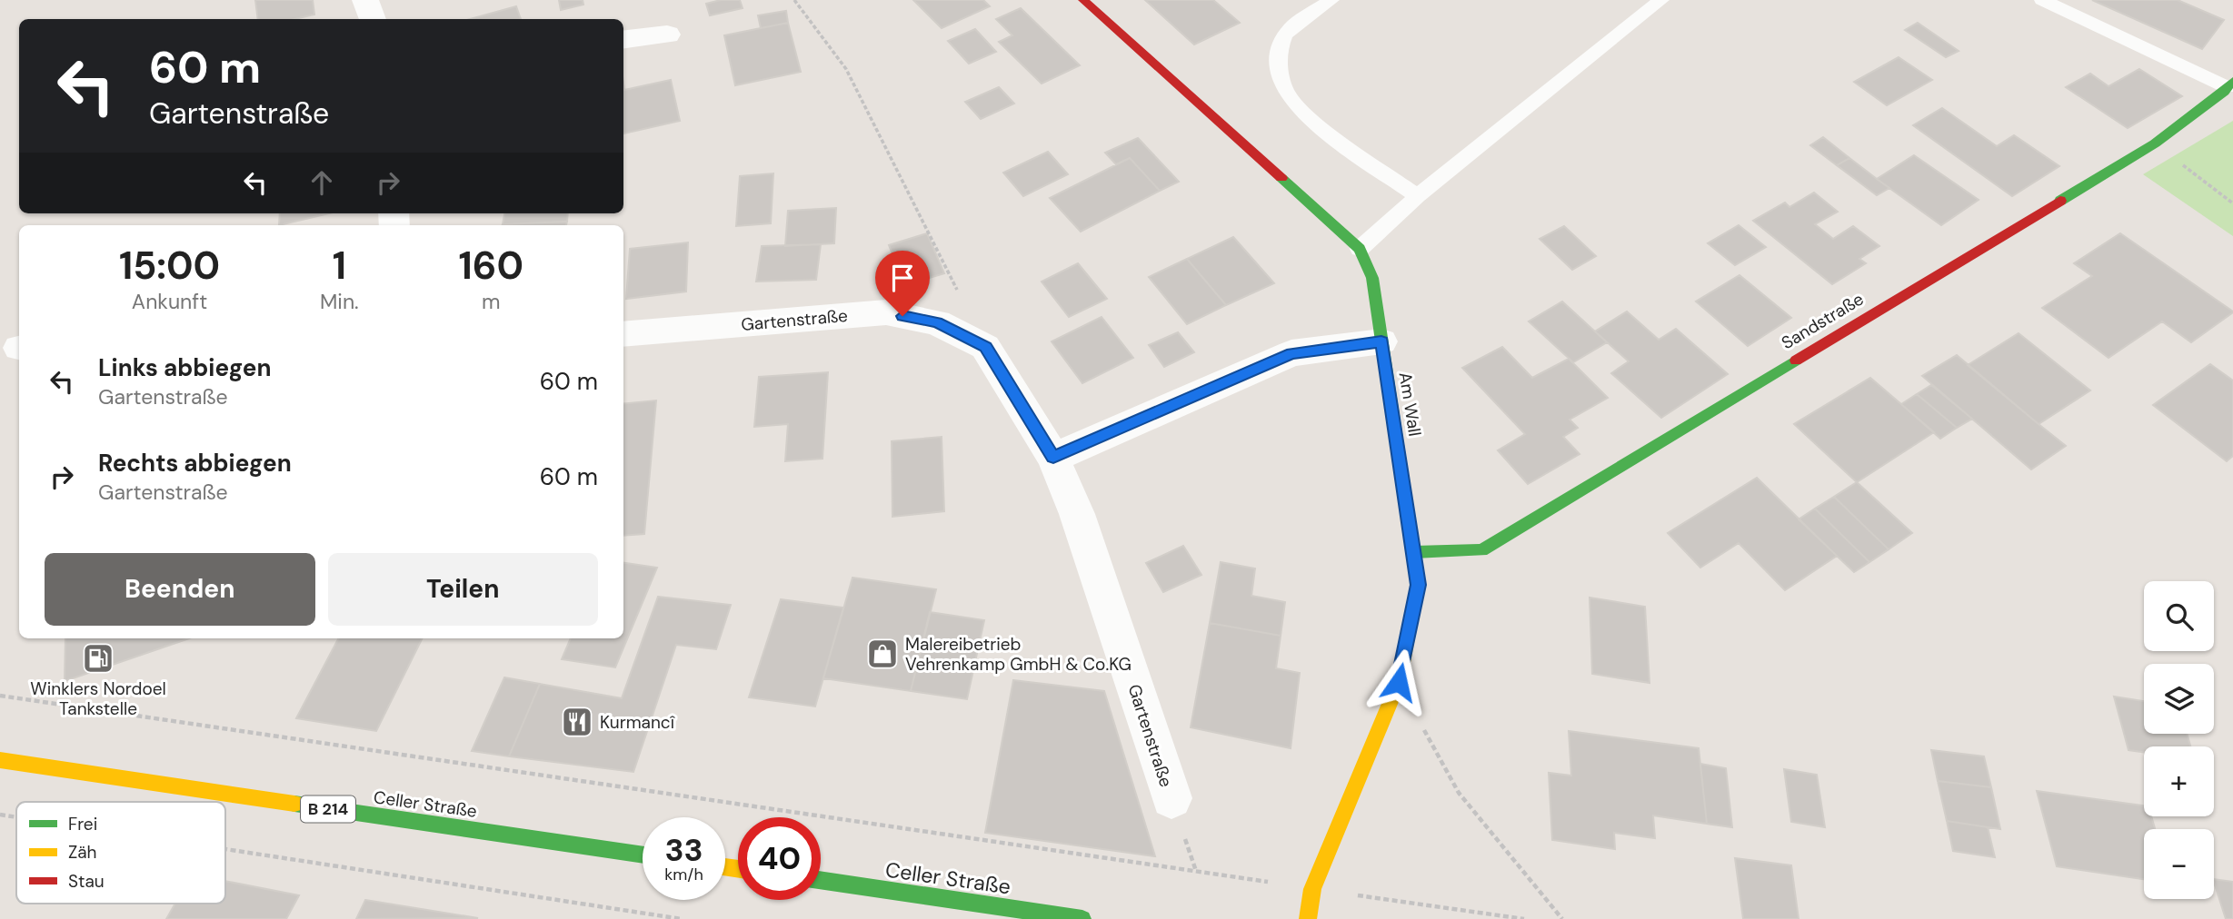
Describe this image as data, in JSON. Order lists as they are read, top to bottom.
{
  "streets": {
    "street": [
      "Gartenstraße",
      "Sandstraße",
      "Am Wall",
      "Celler Straße",
      "B 214"
    ]
  },
  "crossings": [
    ["Sandstraße", "Am Wall"]
  ],
  "places": {
    "shop": ["Malereibetrieb Vehrenkamp GmbH & Co.KG"],
    "fuel station": ["Winklers Nordoel Tankstelle"],
    "restaurant": ["Kurmancî"]
  },
  "legend": ["Frei", "Zäh", "Stau"],
  "page": {
    "turn": ["60 m", "Gartenstraße"],
    "eta": [
      "15:00",
      "Ankunft",
      "1",
      "Min.",
      "160",
      "m"
    ],
    "list": [
      {
        "name": "Links abbiegen",
        "note": "Gartenstraße",
        "value": "60 m"
      },
      {
        "name": "Rechts abbiegen",
        "note": "Gartenstraße",
        "value": "60 m"
      }
    ],
    "buttons": ["Beenden", "Teilen"],
    "map_buttons": ["+", "−"],
    "speed": "33 km/h",
    "limit": "40"
  }
}
